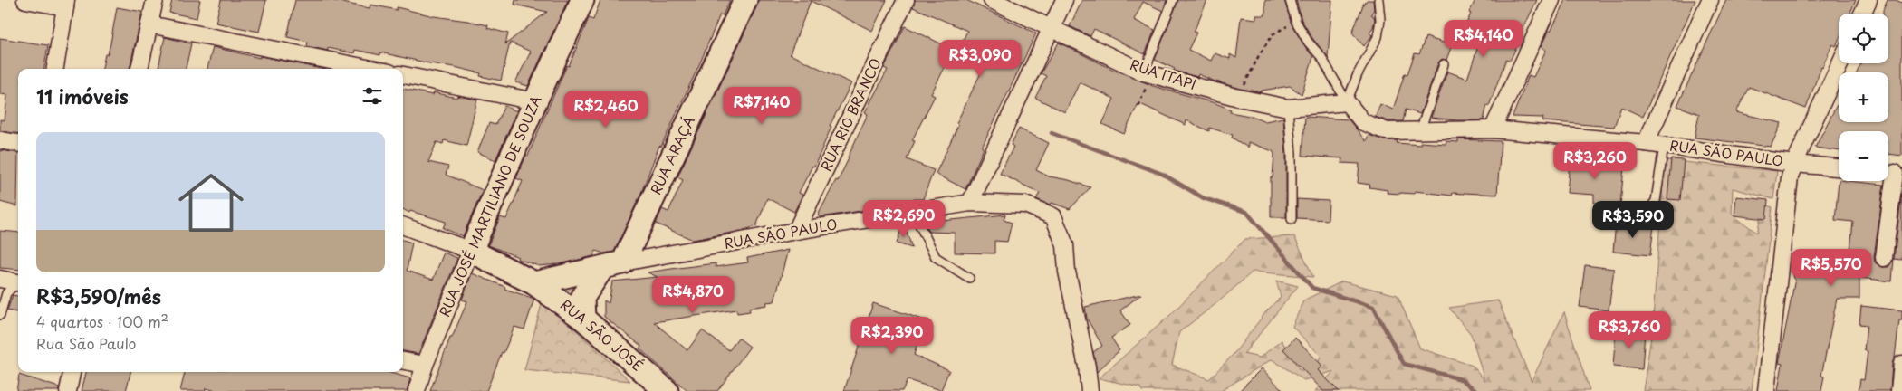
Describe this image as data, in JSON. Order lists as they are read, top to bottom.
{
  "streets": {
    "street": [
      "RUA ITAPI",
      "RUA RIO BRANCO",
      "RUA SÃO PAULO",
      "RUA ARAÇÁ",
      "RUA JOSÉ MARTILIANO DE SOUZA",
      "RUA SÃO JOSÉ"
    ]
  },
  "crossings": [
    ["RUA ITAPI", "RUA SÃO PAULO"],
    ["RUA RIO BRANCO", "RUA SÃO PAULO"],
    ["RUA SÃO PAULO", "RUA ARAÇÁ"],
    ["RUA SÃO PAULO", "RUA SÃO JOSÉ"],
    ["RUA ARAÇÁ", "RUA SÃO JOSÉ"],
    ["RUA JOSÉ MARTILIANO DE SOUZA", "RUA SÃO JOSÉ"]
  ],
  "page": {
    "map_buttons": ["+", "−"],
    "price": [
      "R$4,140",
      "R$3,090",
      "R$7,140",
      "R$2,460",
      "R$3,260",
      "R$2,690",
      "R$3,590",
      "R$5,570",
      "R$4,870",
      "R$3,760",
      "R$2,390"
    ],
    "heading": "11 imóveis",
    "list": [
      {
        "name": "R$3,590/mês",
        "note": "4 quartos · 100 m² · Rua São Paulo"
      }
    ]
  }
}
